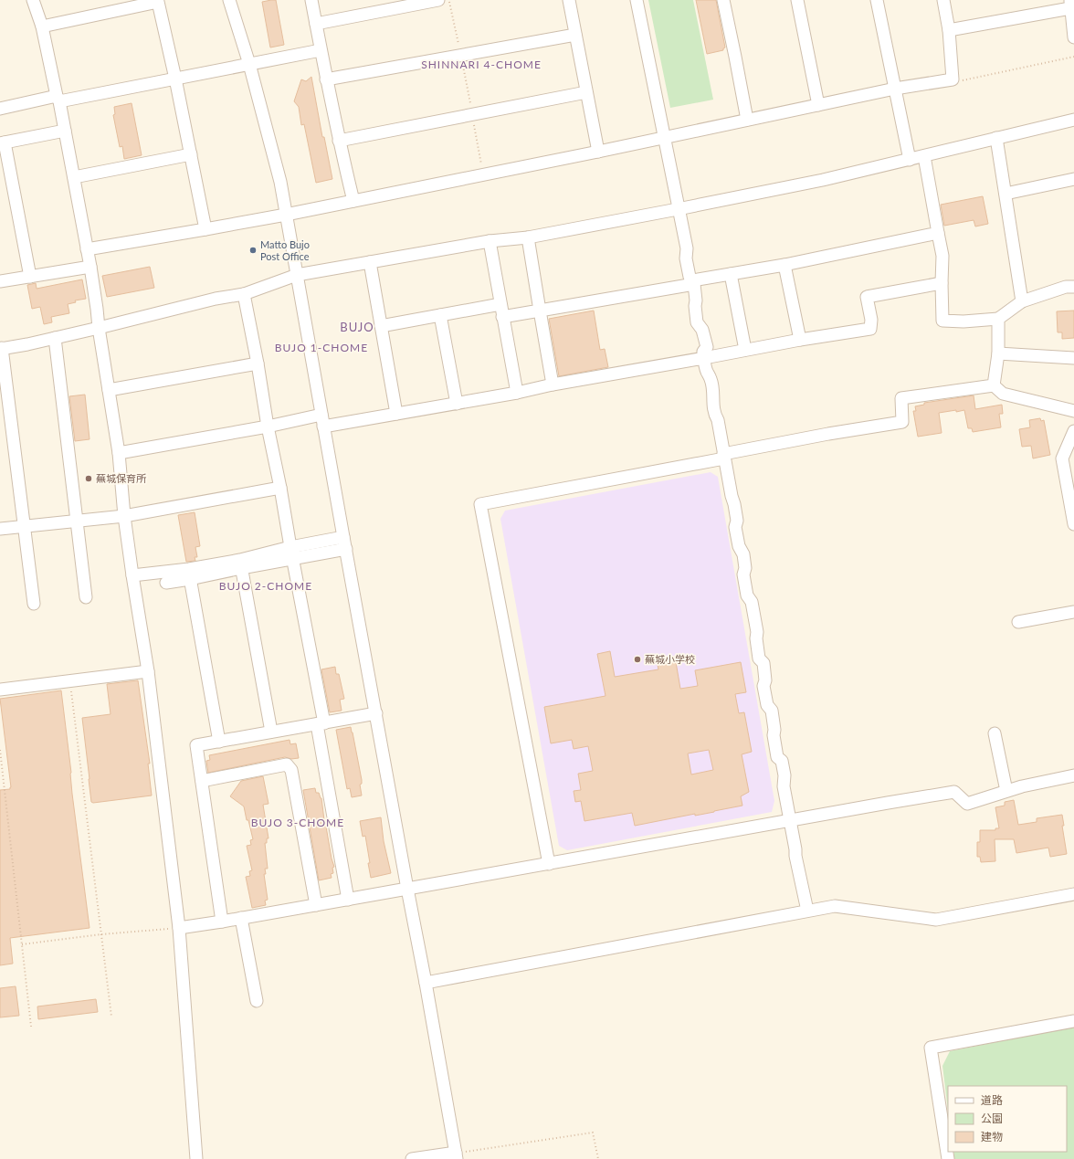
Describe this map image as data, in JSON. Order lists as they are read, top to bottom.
{
  "districts": [
    "SHINNARI 4-CHOME",
    "BUJO",
    "BUJO 1-CHOME",
    "BUJO 2-CHOME",
    "BUJO 3-CHOME"
  ],
  "places": ["Matto Bujo Post Office", "蕪城保育所", "蕪城小学校"],
  "legend": ["道路", "公園", "建物"]
}
